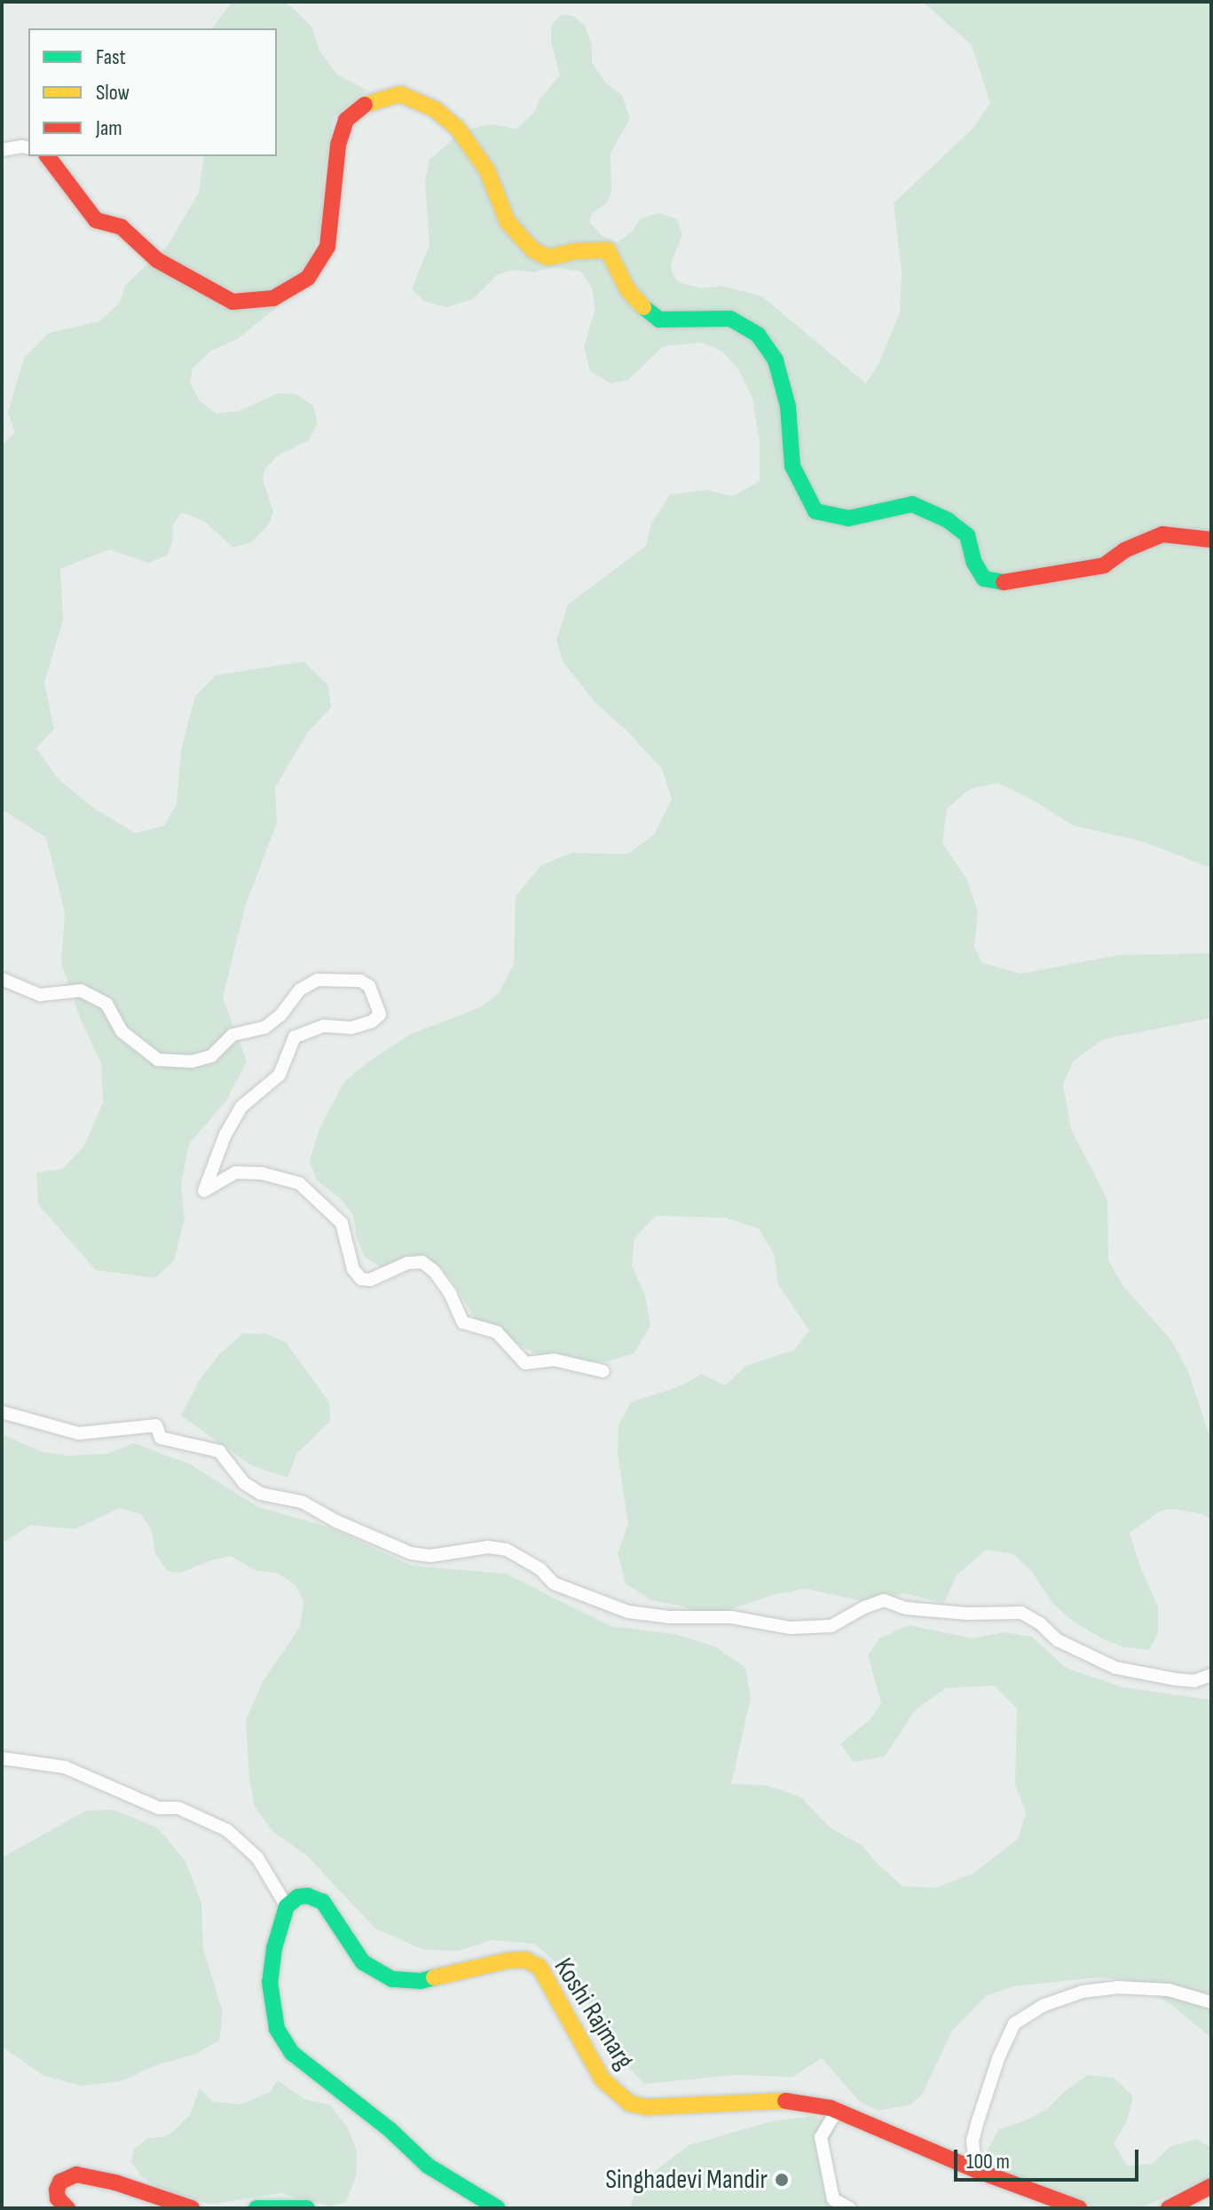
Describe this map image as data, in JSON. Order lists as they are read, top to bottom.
{
  "streets": {
    "street": ["Koshi Rajmarg"]
  },
  "places": ["Singhadevi Mandir"],
  "legend": ["Fast", "Slow", "Jam"],
  "scale_bar": "100 m"
}
